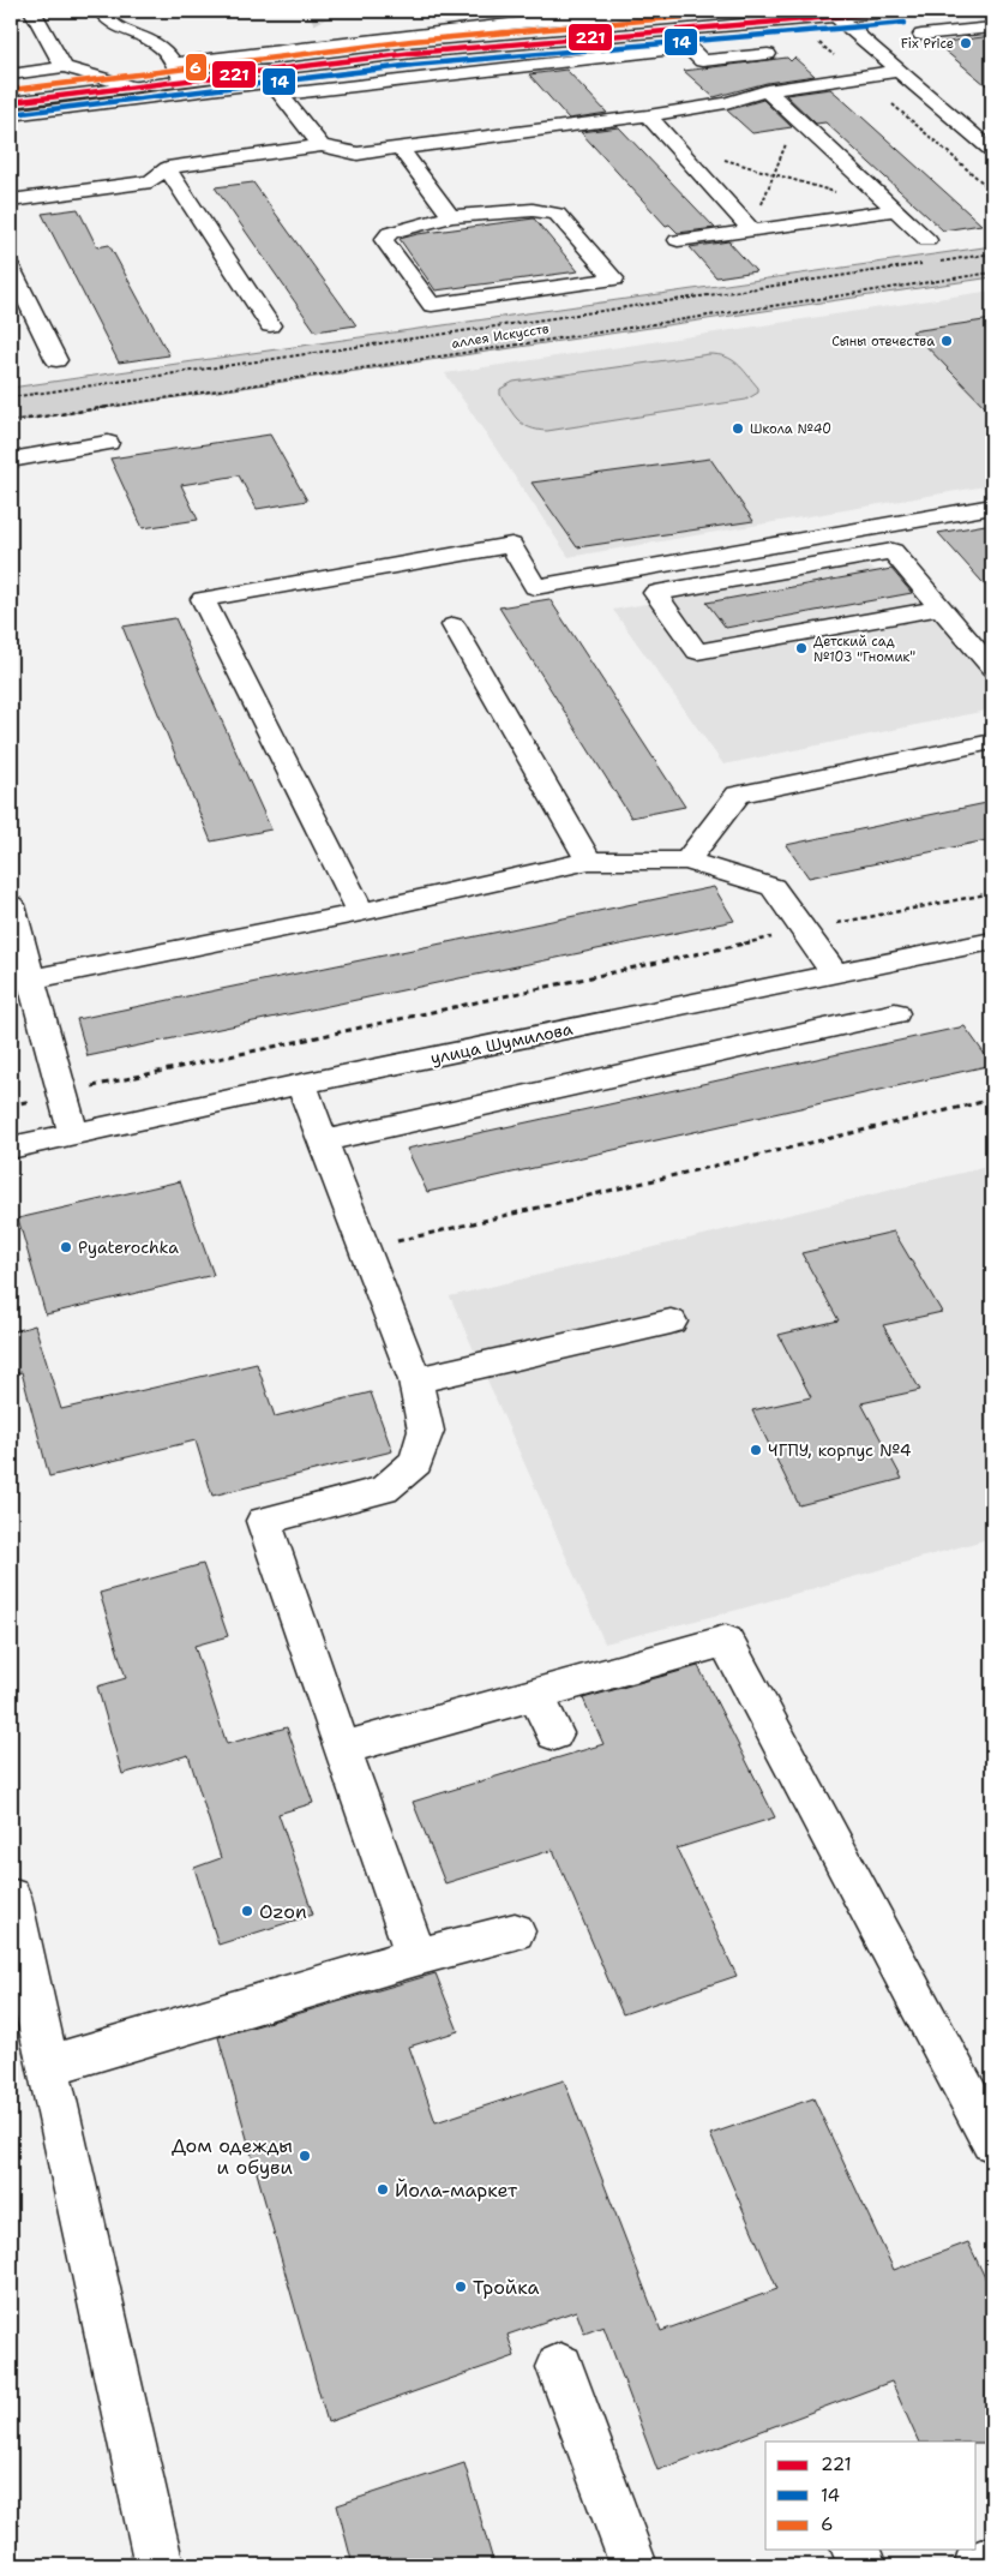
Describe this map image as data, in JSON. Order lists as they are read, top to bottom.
{
  "streets": {
    "street": ["улица Шумилова"],
    "path": ["аллея Искусств"]
  },
  "places": [
    "Fix Price",
    "Сыны отечества",
    "Школа №40",
    "Детский сад №103 \"Гномик\"",
    "Pyaterochka",
    "ЧГПУ, корпус №4",
    "Ozon",
    "Дом одежды и обуви",
    "Йола-маркет",
    "Тройка"
  ],
  "lines": ["transit line 221", "transit line 6", "transit line 14"],
  "legend": ["221", "14", "6"]
}
